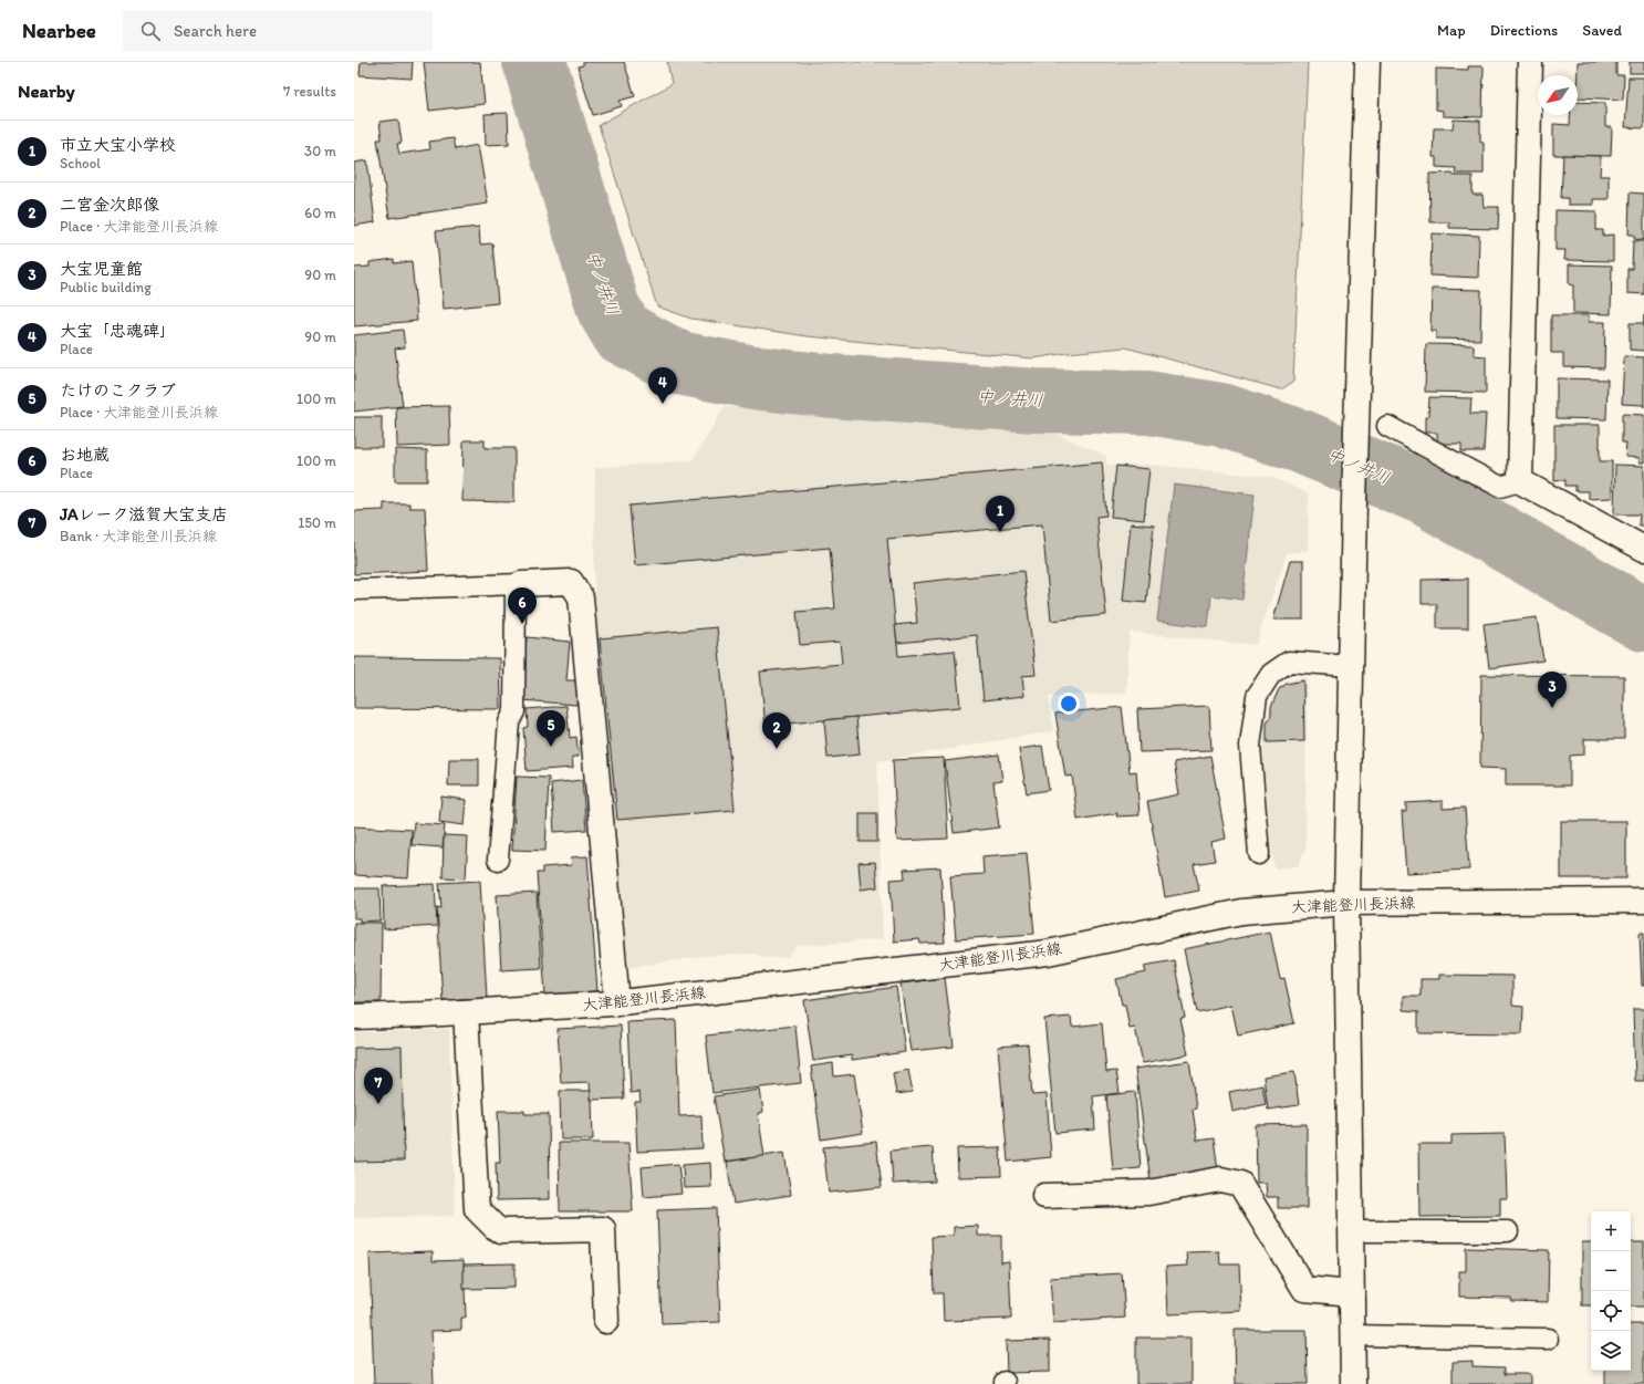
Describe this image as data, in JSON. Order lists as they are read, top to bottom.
{
  "streets": {
    "street": ["大津能登川長浜線"]
  },
  "water": ["中ノ井川"],
  "north": "bottom left",
  "page": {
    "header": "Nearbee",
    "search": "Search here",
    "nav": ["Map", "Directions", "Saved"],
    "heading": ["Nearby", "7 results"],
    "list": [
      {
        "mark": "1",
        "name": "市立大宝小学校",
        "note": "School",
        "value": "30 m"
      },
      {
        "mark": "2",
        "name": "二宮金次郎像",
        "note": "Place · 大津能登川長浜線",
        "value": "60 m"
      },
      {
        "mark": "3",
        "name": "大宝児童館",
        "note": "Public building",
        "value": "90 m"
      },
      {
        "mark": "4",
        "name": "大宝「忠魂碑」",
        "note": "Place",
        "value": "90 m"
      },
      {
        "mark": "5",
        "name": "たけのこクラブ",
        "note": "Place · 大津能登川長浜線",
        "value": "100 m"
      },
      {
        "mark": "6",
        "name": "お地蔵",
        "note": "Place",
        "value": "100 m"
      },
      {
        "mark": "7",
        "name": "JAレーク滋賀大宝支店",
        "note": "Bank · 大津能登川長浜線",
        "value": "150 m"
      }
    ],
    "pins": [
      "4",
      "1",
      "6",
      "3",
      "5",
      "2",
      "7"
    ],
    "map_buttons": ["+", "−"]
  }
}
